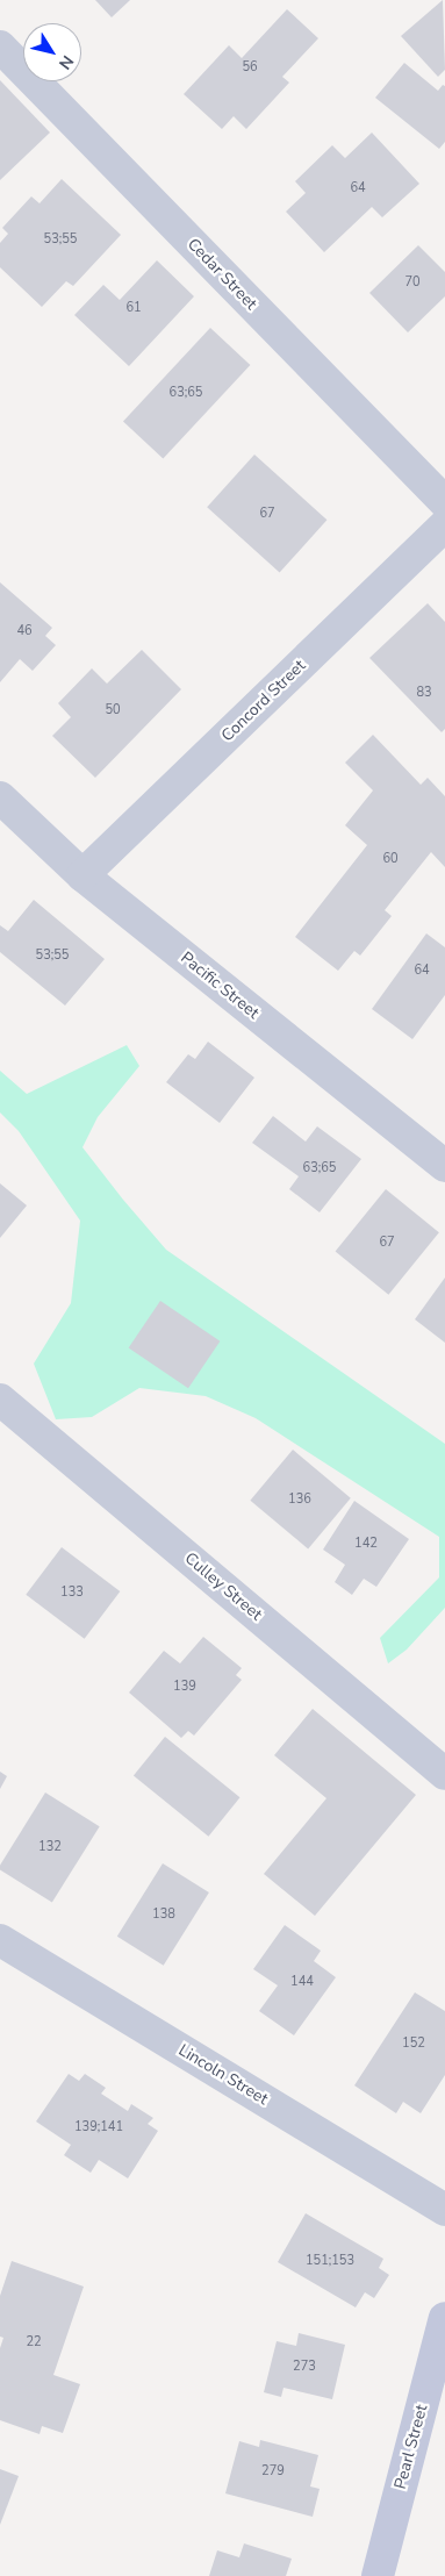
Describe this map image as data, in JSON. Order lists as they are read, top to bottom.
{
  "streets": {
    "main road": ["Pearl Street"],
    "street": [
      "Cedar Street",
      "Concord Street",
      "Pacific Street",
      "Culley Street",
      "Lincoln Street"
    ]
  },
  "crossings": [
    ["Concord Street", "Pacific Street"]
  ],
  "house_numbers": [
    "56",
    "64",
    "53;55",
    "70",
    "61",
    "63;65",
    "67",
    "46",
    "83",
    "50",
    "60",
    "53;55",
    "64",
    "63;65",
    "67",
    "136",
    "142",
    "133",
    "139",
    "132",
    "138",
    "144",
    "152",
    "139;141",
    "151;153",
    "22",
    "273",
    "279"
  ],
  "north": "bottom right"
}
